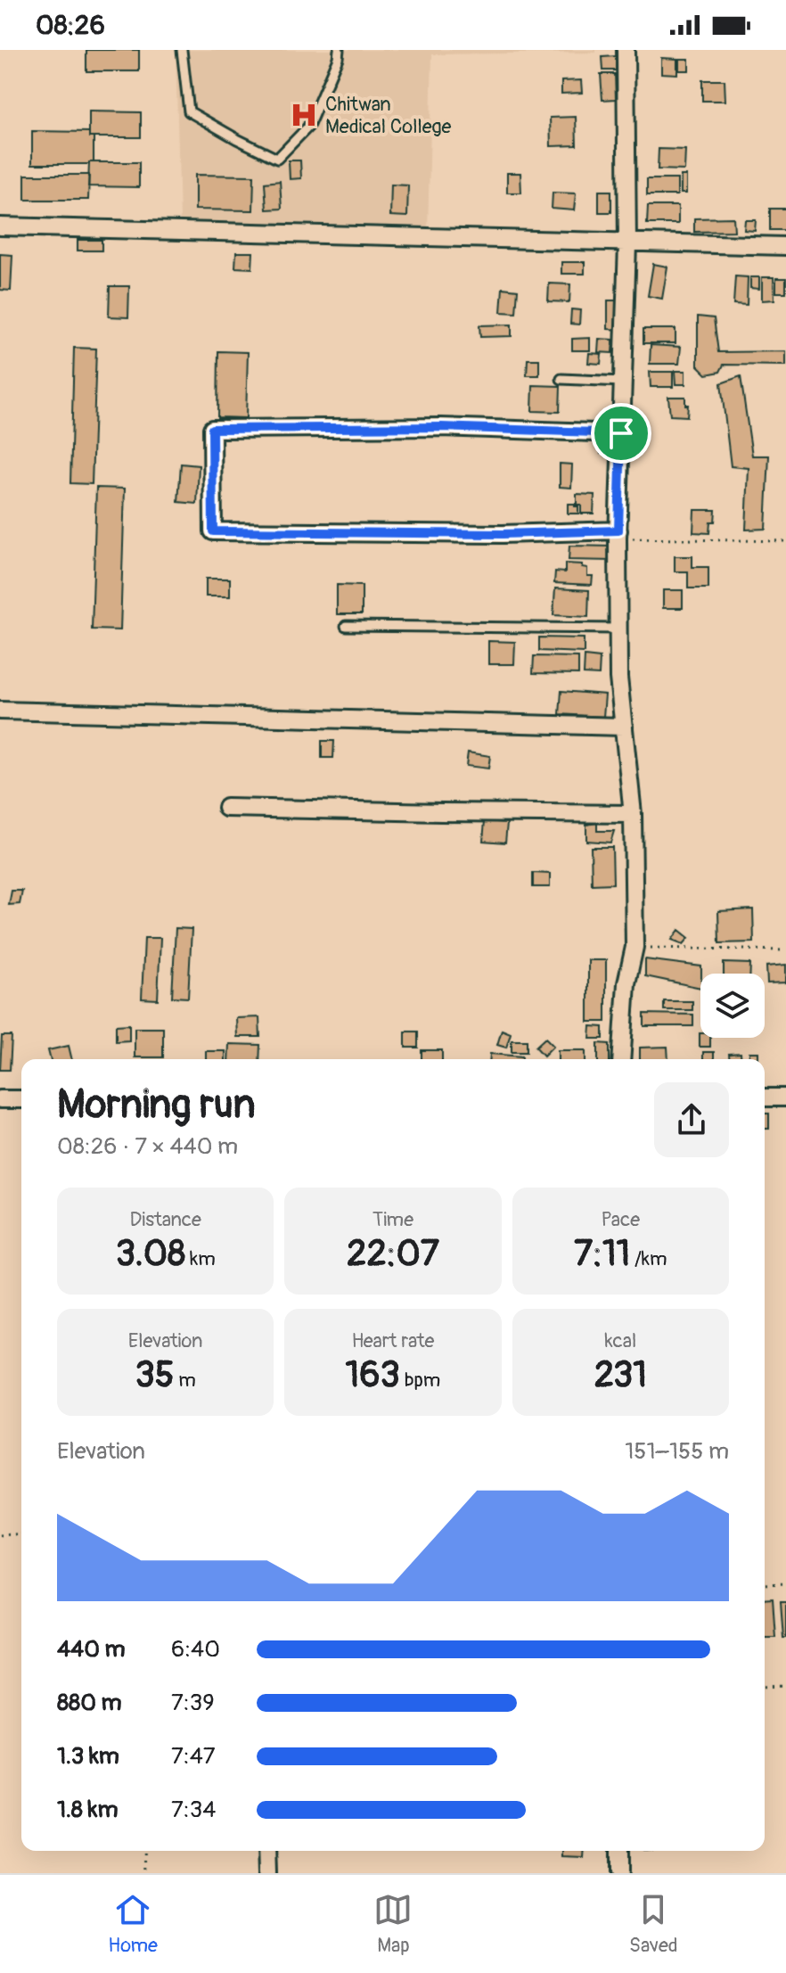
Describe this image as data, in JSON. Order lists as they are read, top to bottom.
{
  "places": {
    "hospital": ["Chitwan Medical College"]
  },
  "page": {
    "status": "08:26",
    "heading": ["Morning run", "08:26 · 7 × 440 m"],
    "stats": [
      ["Distance", "3.08 km"],
      ["Time", "22:07"],
      ["Pace", "7:11 /km"],
      ["Elevation", "35 m"],
      ["Heart rate", "163 bpm"],
      ["kcal", "231"]
    ],
    "chart": ["Elevation", "151–155 m"],
    "list": [
      {
        "name": "440 m",
        "note": "6:40"
      },
      {
        "name": "880 m",
        "note": "7:39"
      },
      {
        "name": "1.3 km",
        "note": "7:47"
      },
      {
        "name": "1.8 km",
        "note": "7:34"
      }
    ],
    "tabs": ["Home", "Map", "Saved"]
  }
}
